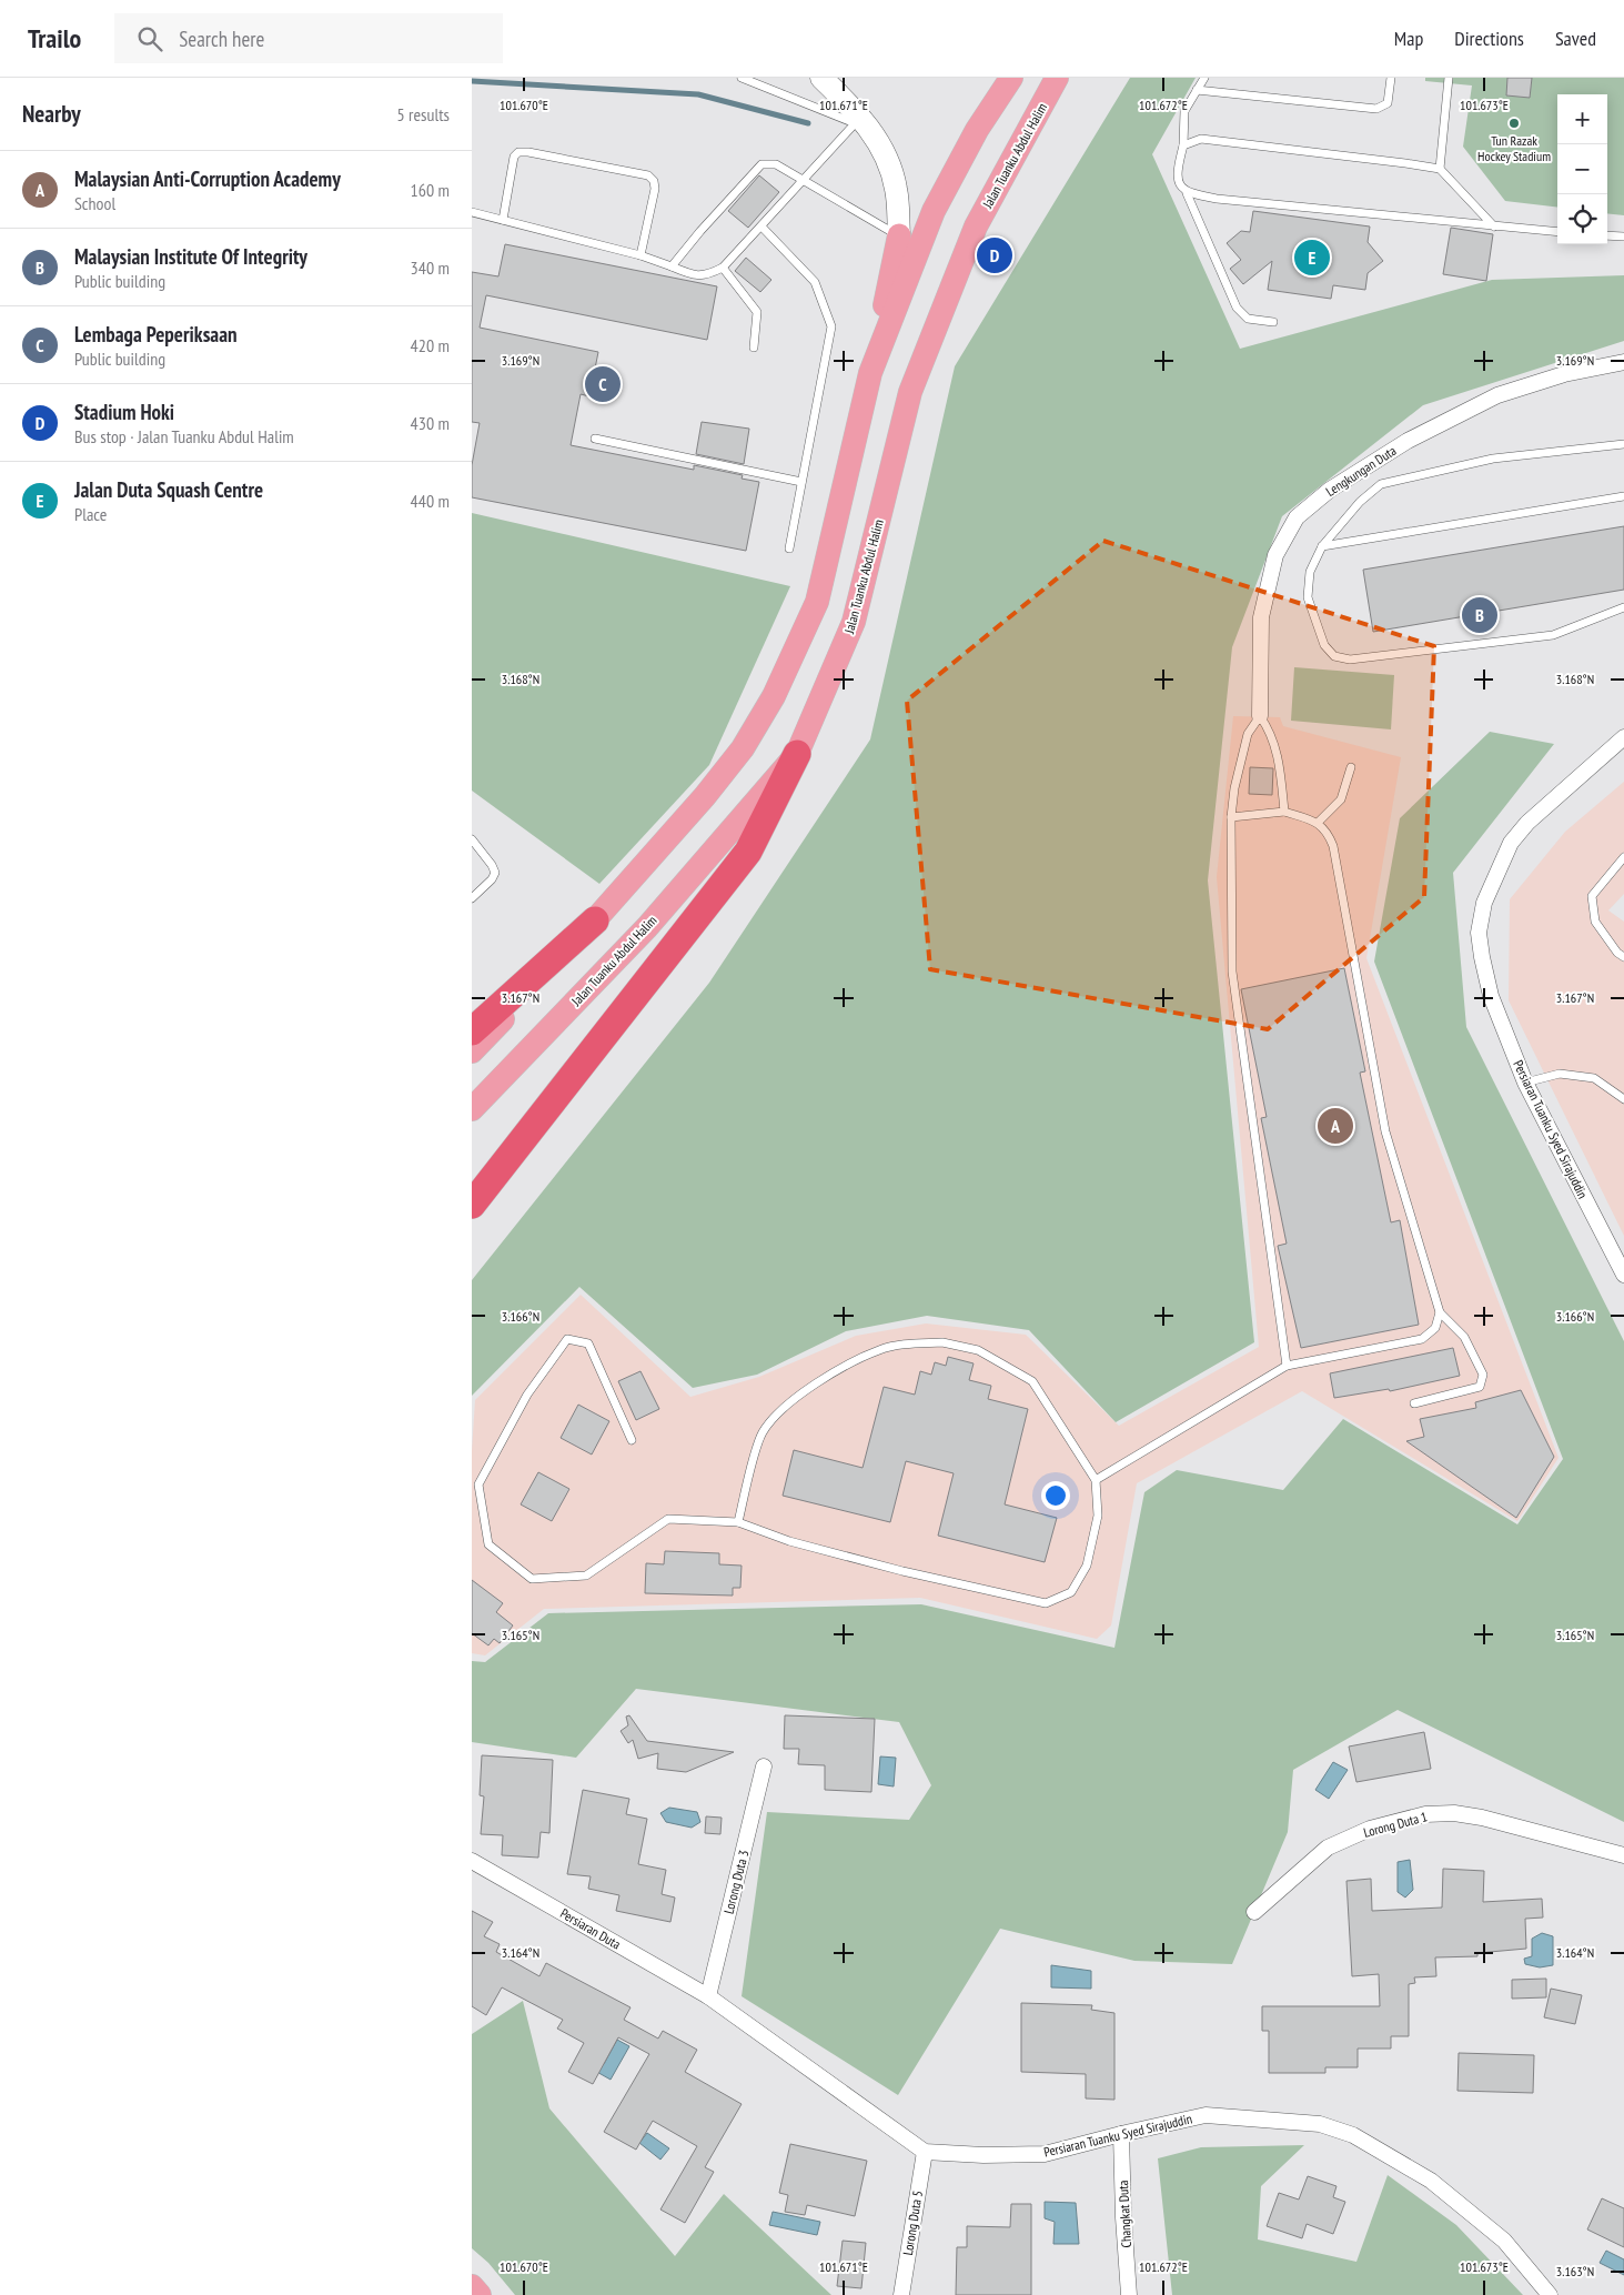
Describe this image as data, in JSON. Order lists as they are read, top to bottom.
{
  "streets": {
    "main road": ["Jalan Tuanku Abdul Halim"],
    "street": [
      "Lengkungan Duta",
      "Persiaran Tuanku Syed Sirajuddin",
      "Lorong Duta 1",
      "Lorong Duta 3",
      "Persiaran Duta",
      "Changkat Duta",
      "Lorong Duta 5"
    ]
  },
  "crossings": [
    ["Persiaran Tuanku Syed Sirajuddin", "Changkat Duta"],
    ["Persiaran Tuanku Syed Sirajuddin", "Lorong Duta 5"],
    ["Lorong Duta 3", "Persiaran Duta"]
  ],
  "places": ["Tun Razak Hockey Stadium"],
  "page": {
    "header": "Trailo",
    "search": "Search here",
    "nav": ["Map", "Directions", "Saved"],
    "heading": ["Nearby", "5 results"],
    "map_buttons": ["+", "−"],
    "list": [
      {
        "mark": "A",
        "name": "Malaysian Anti-Corruption Academy",
        "note": "School",
        "value": "160 m"
      },
      {
        "mark": "B",
        "name": "Malaysian Institute Of Integrity",
        "note": "Public building",
        "value": "340 m"
      },
      {
        "mark": "C",
        "name": "Lembaga Peperiksaan",
        "note": "Public building",
        "value": "420 m"
      },
      {
        "mark": "D",
        "name": "Stadium Hoki",
        "note": "Bus stop · Jalan Tuanku Abdul Halim",
        "value": "430 m"
      },
      {
        "mark": "E",
        "name": "Jalan Duta Squash Centre",
        "note": "Place",
        "value": "440 m"
      }
    ],
    "pins": [
      "D",
      "E",
      "C",
      "B",
      "A"
    ]
  },
  "coordinates": [
    "101.670°E",
    "101.671°E",
    "101.672°E",
    "101.673°E",
    "3.169°N",
    "3.168°N",
    "3.167°N",
    "3.166°N",
    "3.165°N",
    "3.164°N",
    "3.163°N"
  ]
}
